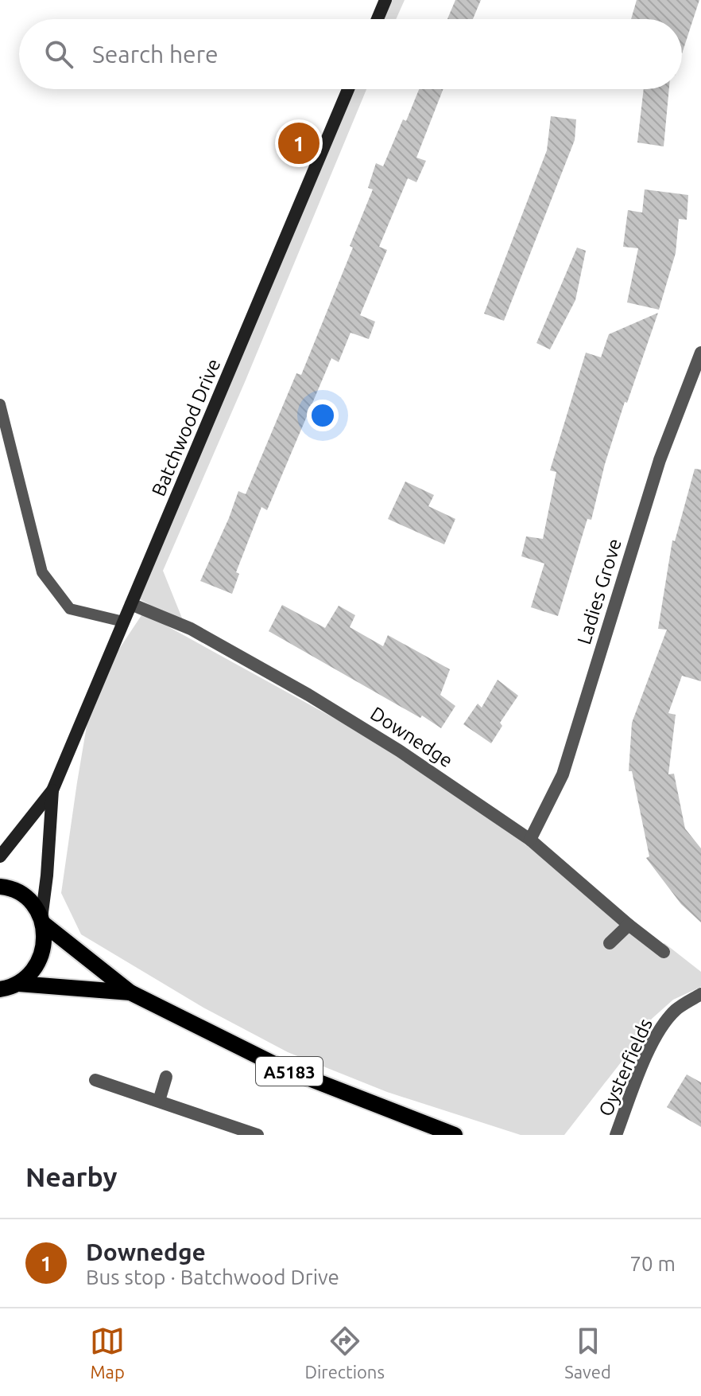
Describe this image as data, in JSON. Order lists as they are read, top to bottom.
{
  "streets": {
    "main road": ["A5183"],
    "street": [
      "Batchwood Drive",
      "Ladies Grove",
      "Downedge",
      "Oysterfields"
    ]
  },
  "crossings": [
    ["Batchwood Drive", "Downedge"],
    ["Batchwood Drive", "A5183"],
    ["Ladies Grove", "Downedge"]
  ],
  "page": {
    "search": "Search here",
    "pins": "1",
    "heading": "Nearby",
    "list": [
      {
        "mark": "1",
        "name": "Downedge",
        "note": "Bus stop · Batchwood Drive",
        "value": "70 m"
      }
    ],
    "nav": ["Map", "Directions", "Saved"]
  }
}
